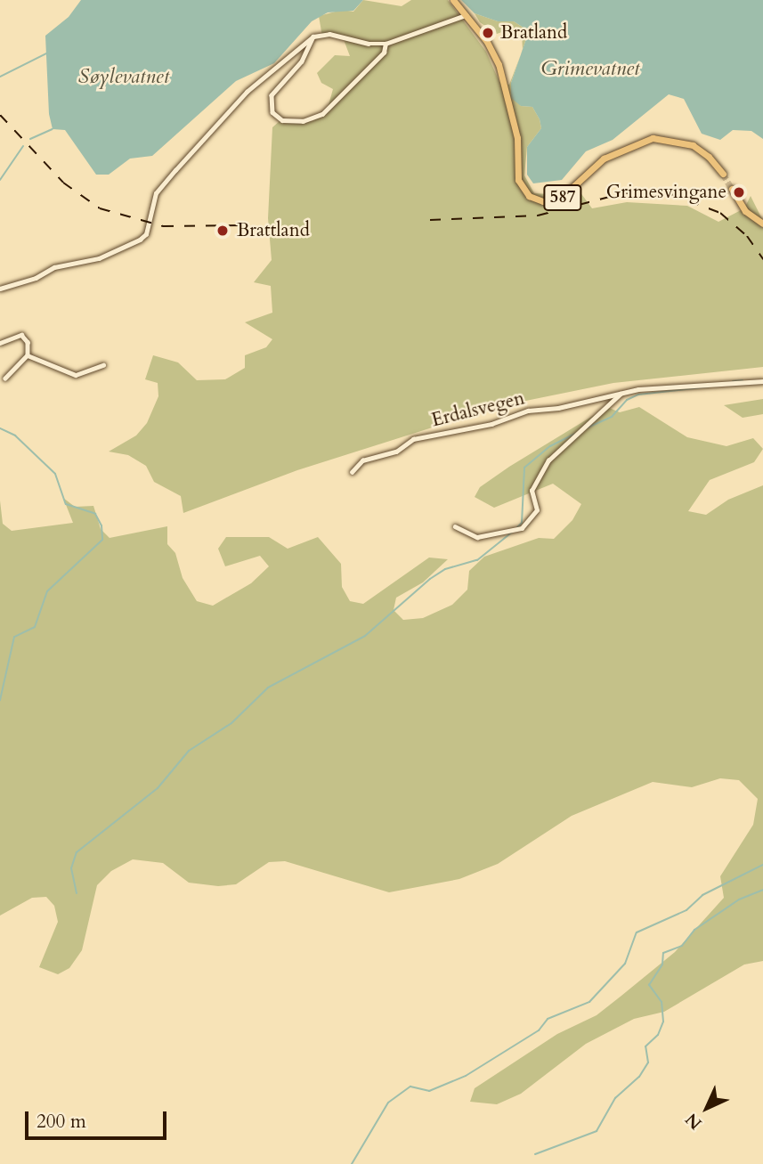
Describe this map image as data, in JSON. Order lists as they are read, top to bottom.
{
  "streets": {
    "main road": ["587"],
    "street": ["Erdalsvegen"]
  },
  "water": ["Grimevatnet", "Søylevatnet"],
  "places": ["Bratland", "Grimesvingane", "Brattland"],
  "scale_bar": "200 m",
  "north": "bottom left"
}
